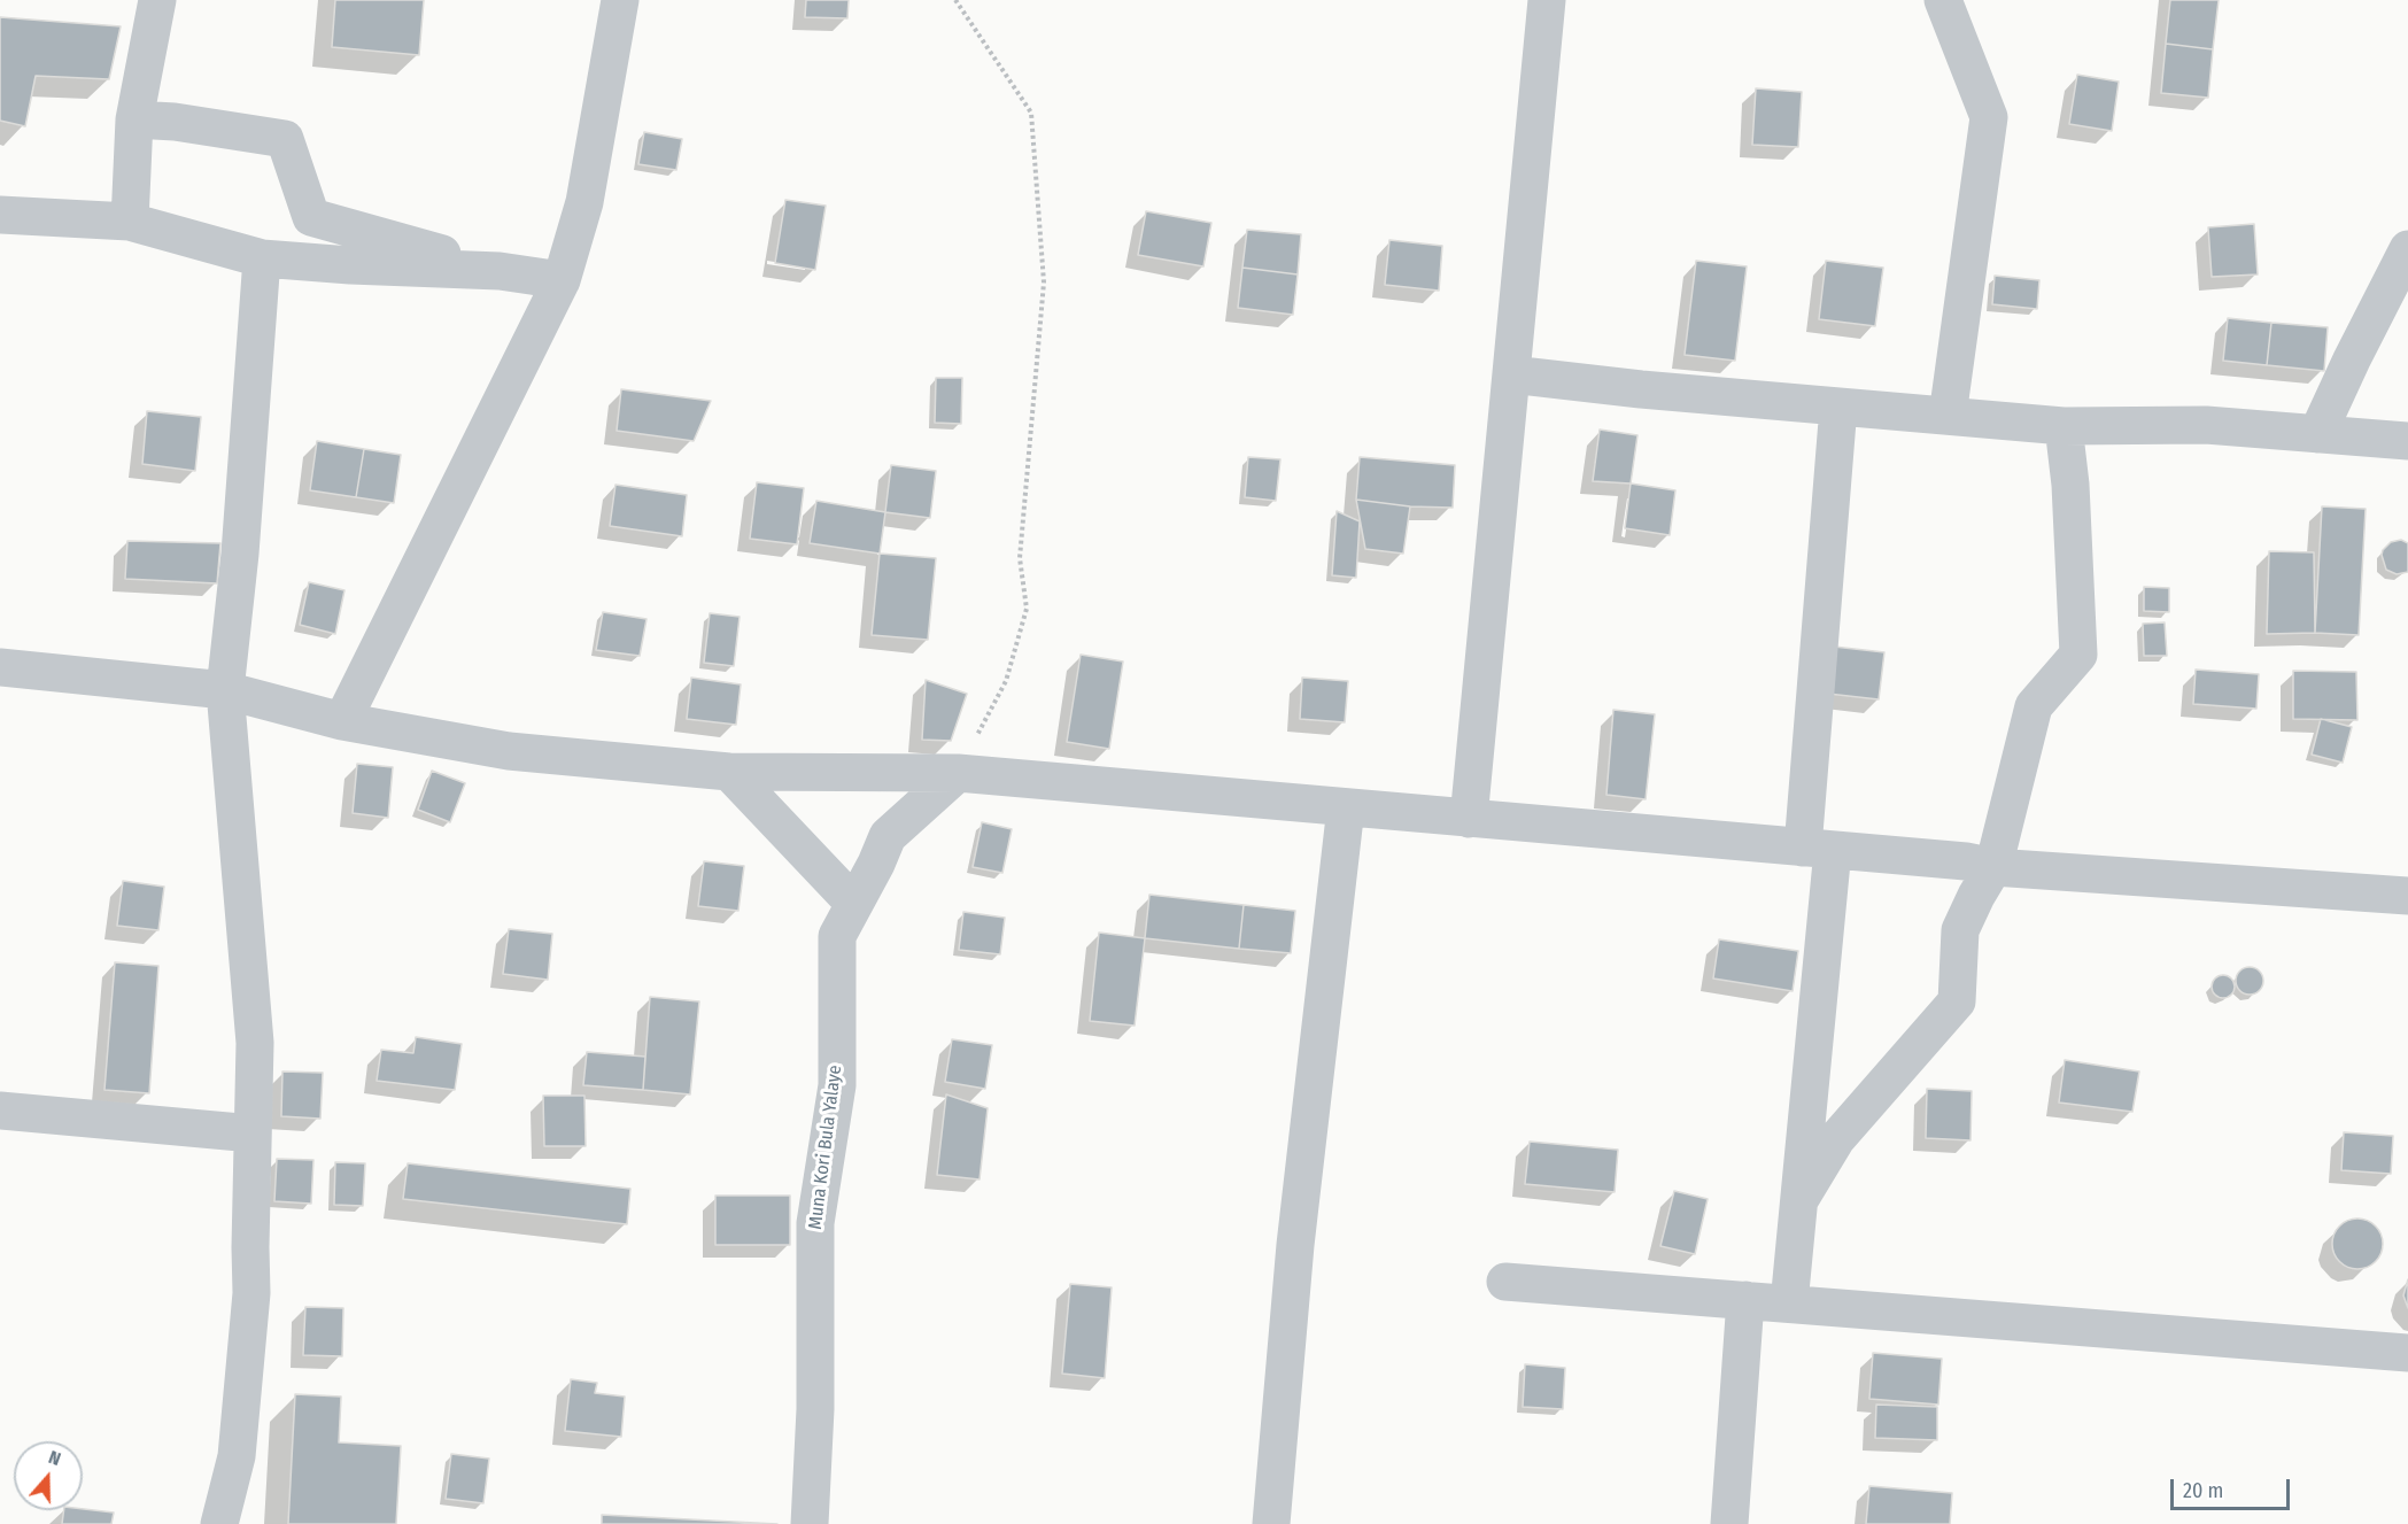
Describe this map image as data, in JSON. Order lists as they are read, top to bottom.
{
  "streets": {
    "street": ["Muna Kori Bula Yalaye"]
  },
  "scale_bar": "20 m",
  "north": "top"
}
